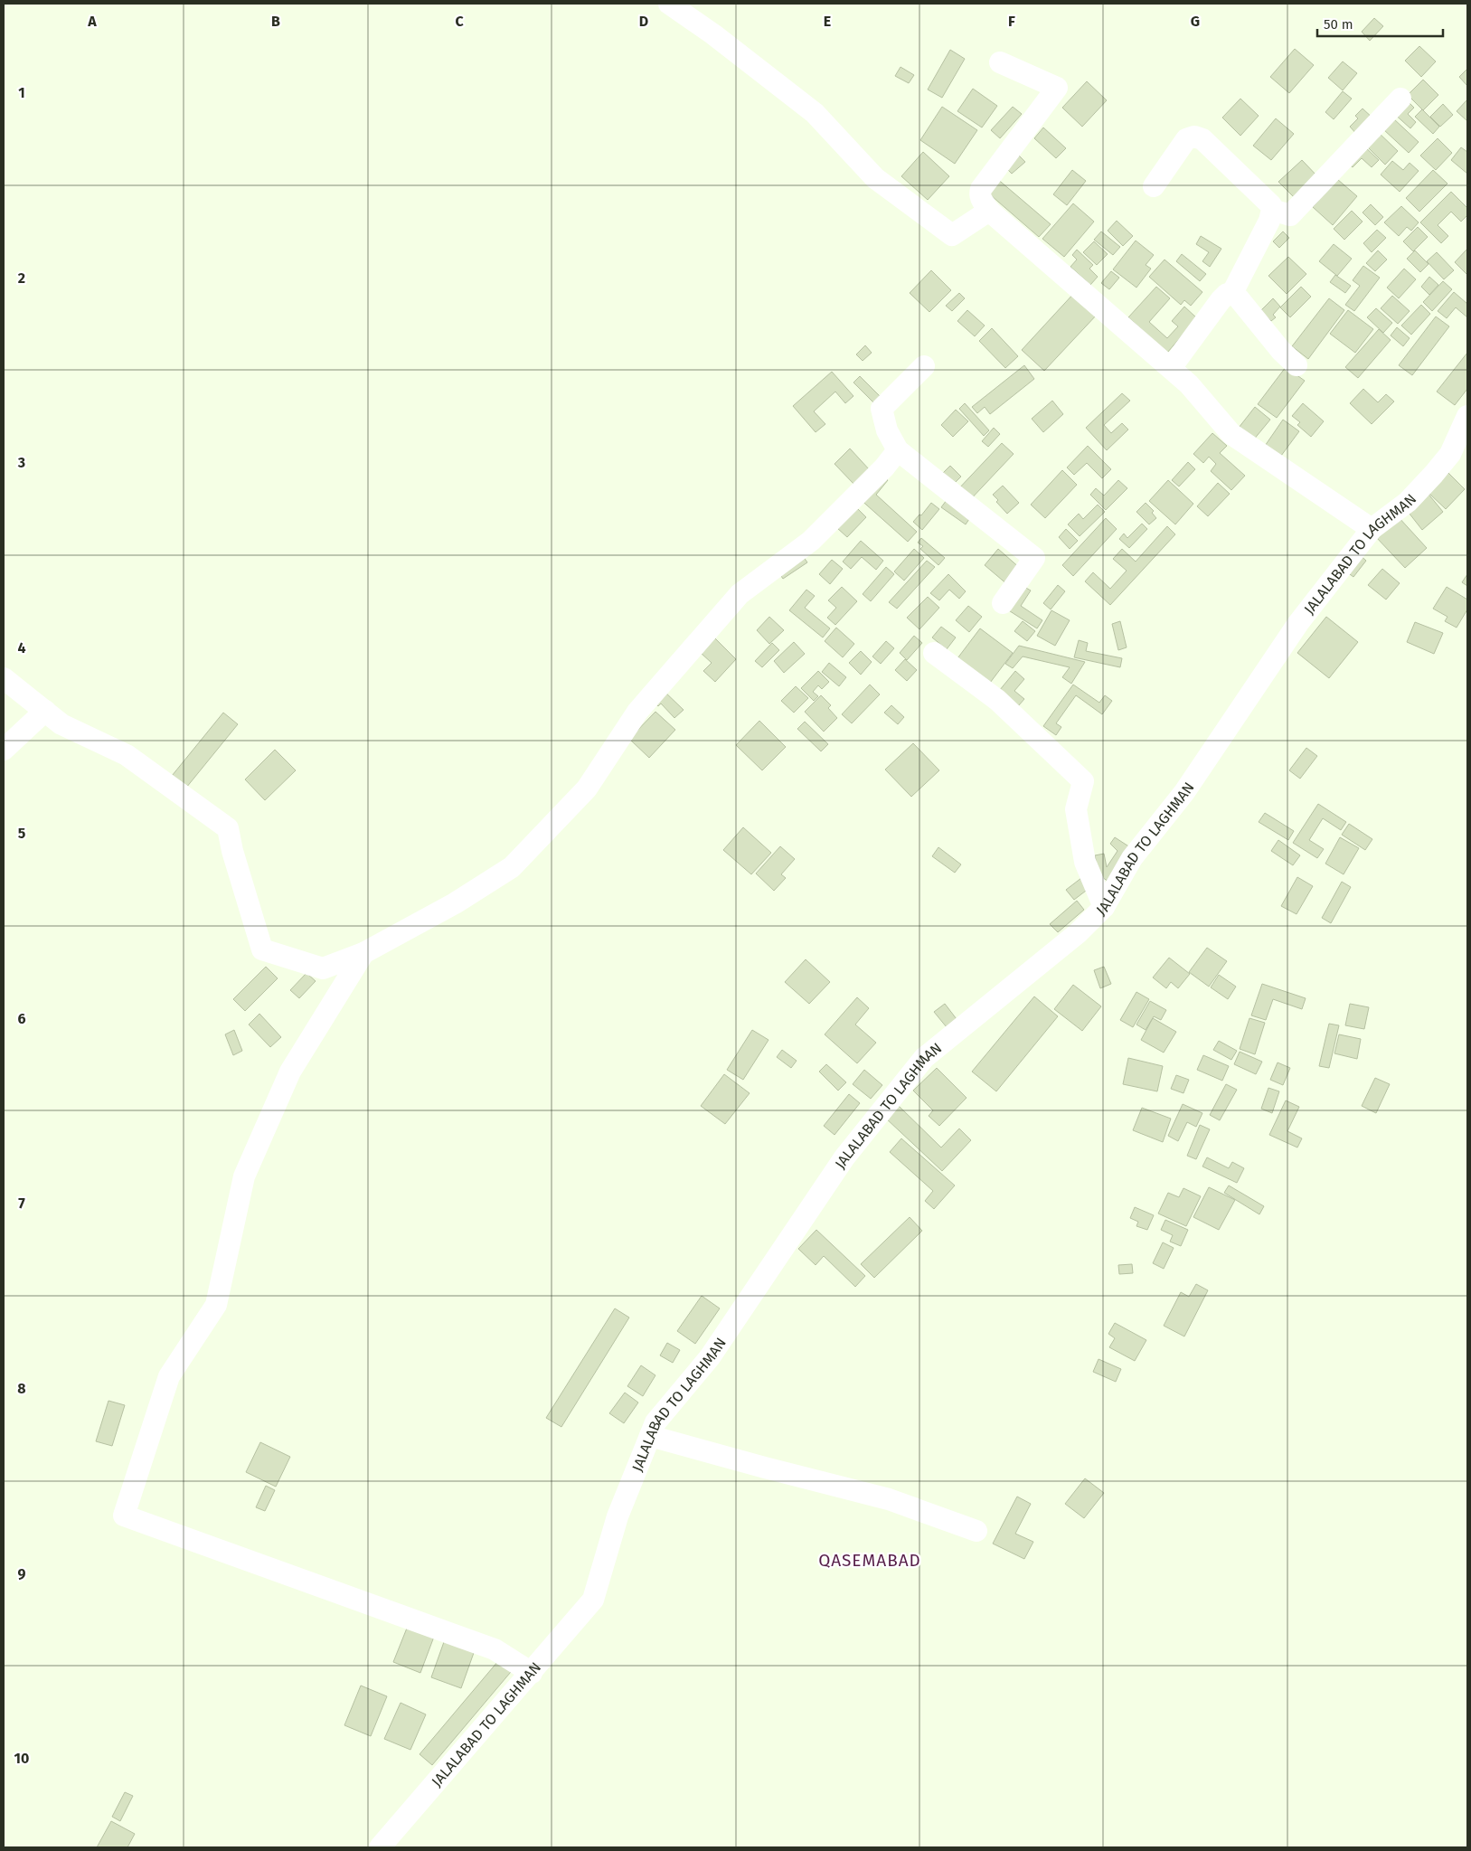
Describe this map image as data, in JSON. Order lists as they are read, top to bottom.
{
  "streets": {
    "street": ["JALALABAD TO LAGHMAN"]
  },
  "districts": ["QASEMABAD"],
  "scale_bar": "50 m",
  "grid": {
    "columns": [
      "A",
      "B",
      "C",
      "D",
      "E",
      "F",
      "G"
    ],
    "rows": [
      "1",
      "2",
      "3",
      "4",
      "5",
      "6",
      "7",
      "8",
      "9",
      "10"
    ]
  }
}
